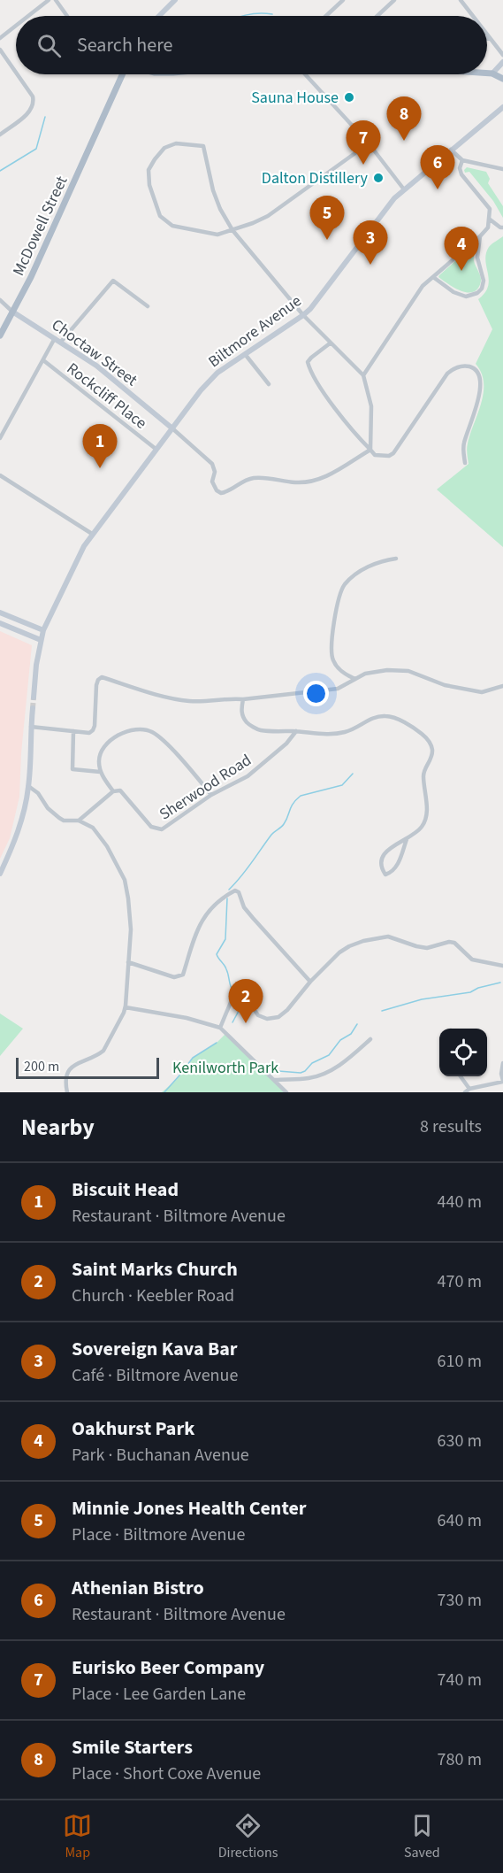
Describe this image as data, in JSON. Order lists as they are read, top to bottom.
{
  "streets": {
    "main road": ["McDowell Street", "Biltmore Avenue", "Choctaw Street"],
    "street": ["Rockcliff Place", "Sherwood Road"]
  },
  "crossings": [
    ["McDowell Street", "Choctaw Street"],
    ["Biltmore Avenue", "Choctaw Street"],
    ["Biltmore Avenue", "Rockcliff Place"]
  ],
  "parks": ["Kenilworth Park"],
  "places": ["Sauna House", "Dalton Distillery"],
  "scale_bar": "200 m",
  "page": {
    "search": "Search here",
    "pins": [
      "8",
      "7",
      "6",
      "5",
      "3",
      "4",
      "1",
      "2"
    ],
    "scale": "200 m",
    "heading": ["Nearby", "8 results"],
    "list": [
      {
        "mark": "1",
        "name": "Biscuit Head",
        "note": "Restaurant · Biltmore Avenue",
        "value": "440 m"
      },
      {
        "mark": "2",
        "name": "Saint Marks Church",
        "note": "Church · Keebler Road",
        "value": "470 m"
      },
      {
        "mark": "3",
        "name": "Sovereign Kava Bar",
        "note": "Café · Biltmore Avenue",
        "value": "610 m"
      },
      {
        "mark": "4",
        "name": "Oakhurst Park",
        "note": "Park · Buchanan Avenue",
        "value": "630 m"
      },
      {
        "mark": "5",
        "name": "Minnie Jones Health Center",
        "note": "Place · Biltmore Avenue",
        "value": "640 m"
      },
      {
        "mark": "6",
        "name": "Athenian Bistro",
        "note": "Restaurant · Biltmore Avenue",
        "value": "730 m"
      },
      {
        "mark": "7",
        "name": "Eurisko Beer Company",
        "note": "Place · Lee Garden Lane",
        "value": "740 m"
      },
      {
        "mark": "8",
        "name": "Smile Starters",
        "note": "Place · Short Coxe Avenue",
        "value": "780 m"
      }
    ],
    "nav": ["Map", "Directions", "Saved"]
  }
}
